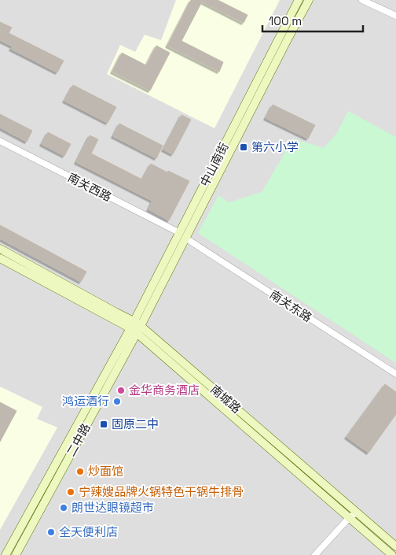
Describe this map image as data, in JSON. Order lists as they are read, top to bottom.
{
  "streets": {
    "main road": ["中山南街", "南城路", "二中路"],
    "street": ["南关西路", "南关东路"]
  },
  "crossings": [
    ["中山南街", "南关西路"],
    ["中山南街", "南关东路"],
    ["中山南街", "南城路"],
    ["中山南街", "二中路"],
    ["南关西路", "南关东路"],
    ["南城路", "二中路"]
  ],
  "places": {
    "transit": ["第六小学", "固原二中"],
    "other": [
      "金华商务酒店",
      "鸿运酒行",
      "炒面馆",
      "宁辣嫂品牌火锅特色干锅牛排骨",
      "朗世达眼镜超市",
      "全天便利店"
    ]
  },
  "scale_bar": "100 m"
}
